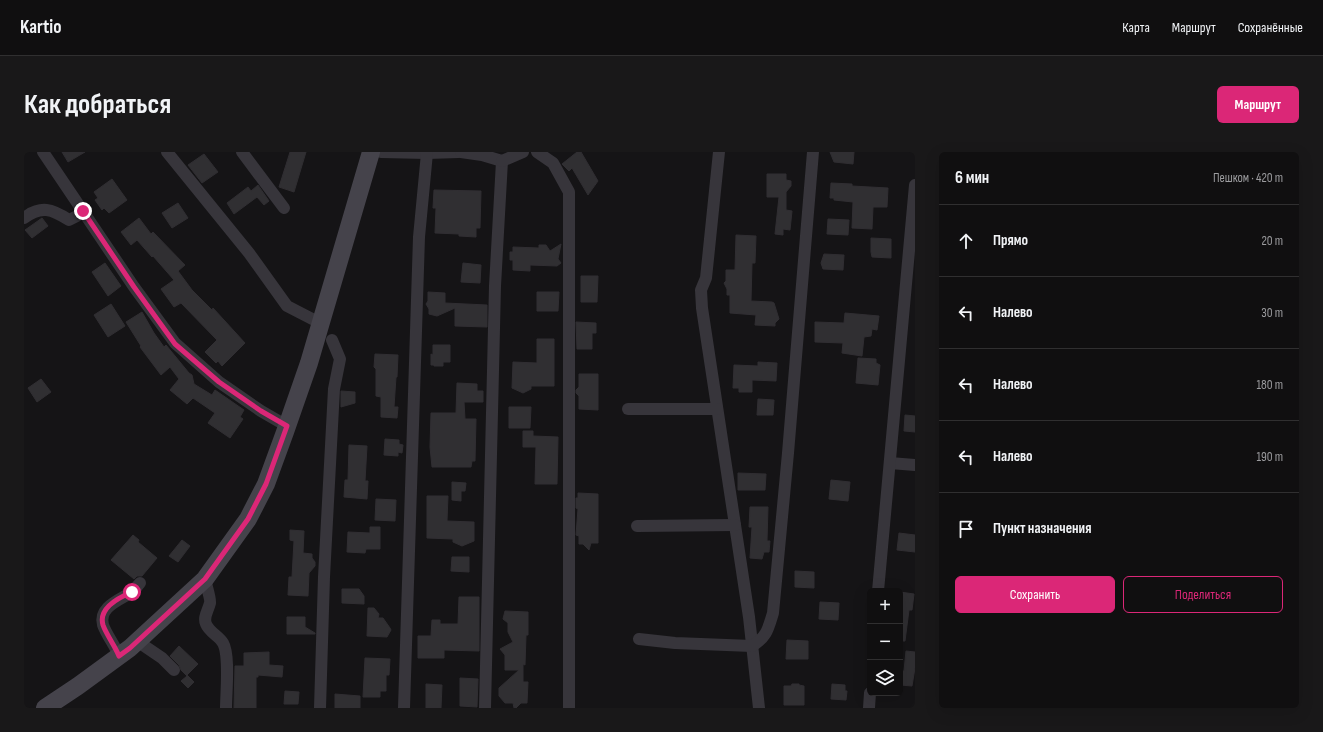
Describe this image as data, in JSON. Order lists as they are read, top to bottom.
{
  "page": {
    "header": "Kartio",
    "nav": ["Карта", "Маршрут", "Сохранённые"],
    "buttons": [
      "Маршрут",
      ["Сохранить", "Поделиться"]
    ],
    "title": "Как добраться",
    "heading": ["6 мин", "Пешком · 420 m"],
    "list": [
      ["Прямо", "20 m"],
      ["Налево", "30 m"],
      ["Налево", "180 m"],
      ["Налево", "190 m"],
      "Пункт назначения"
    ],
    "map_buttons": ["+", "−"]
  }
}
